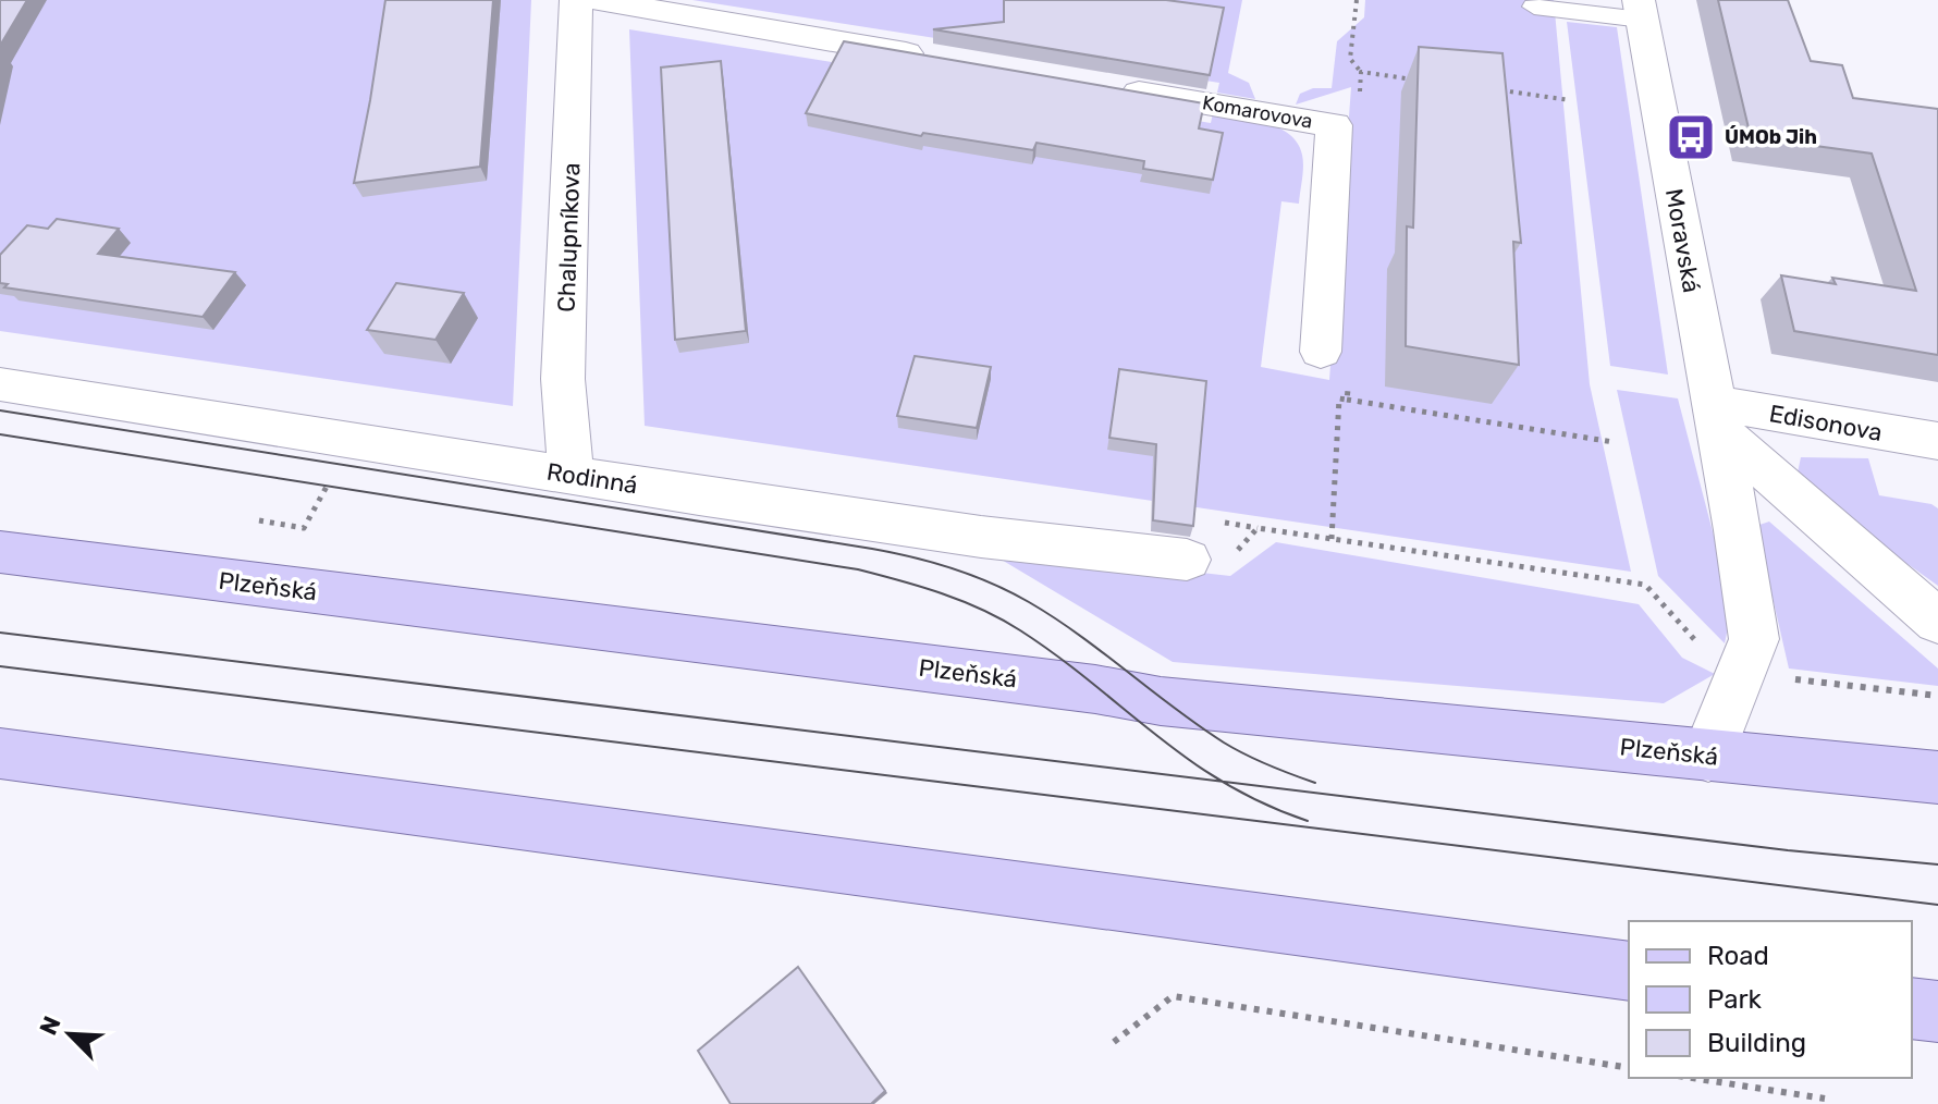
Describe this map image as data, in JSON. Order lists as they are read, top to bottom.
{
  "streets": {
    "main road": ["Plzeňská"],
    "street": [
      "Komarovova",
      "Chalupníkova",
      "Moravská",
      "Edisonova",
      "Rodinná"
    ]
  },
  "crossings": [
    ["Chalupníkova", "Rodinná"],
    ["Moravská", "Edisonova"],
    ["Moravská", "Plzeňská"]
  ],
  "places": {
    "bus stop": ["ÚMOb Jih"]
  },
  "legend": ["Road", "Park", "Building"],
  "north": "top left"
}
